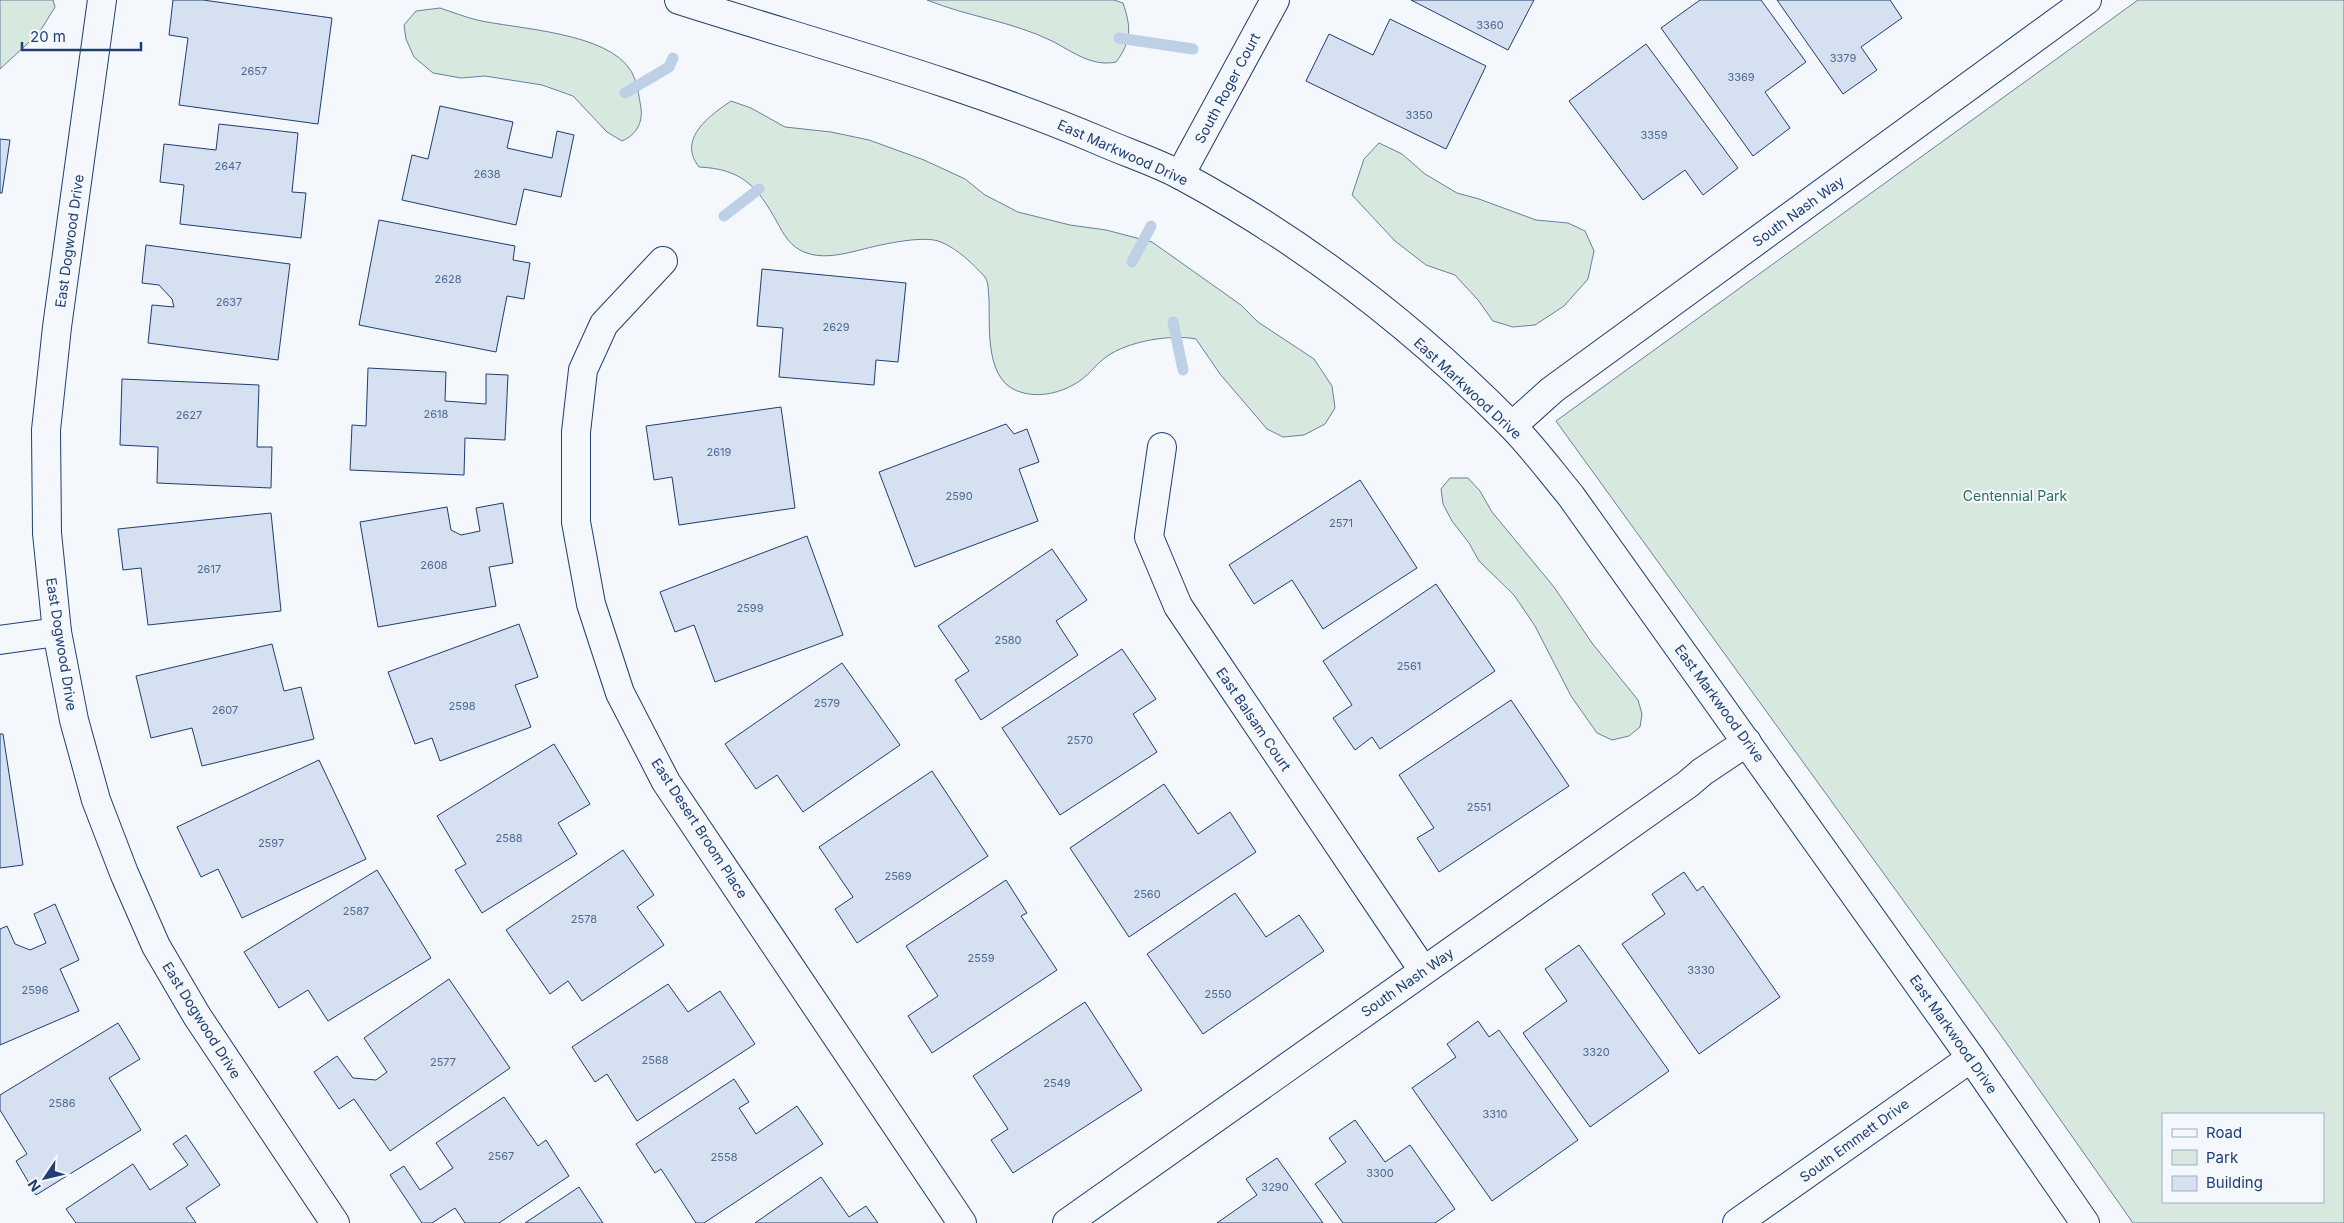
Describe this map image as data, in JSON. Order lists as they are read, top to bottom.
{
  "streets": {
    "street": [
      "South Roger Court",
      "East Markwood Drive",
      "South Nash Way",
      "East Dogwood Drive",
      "East Balsam Court",
      "East Desert Broom Place",
      "South Emmett Drive"
    ]
  },
  "crossings": [
    ["South Roger Court", "East Markwood Drive"],
    ["East Markwood Drive", "South Nash Way"],
    ["East Markwood Drive", "South Emmett Drive"],
    ["South Nash Way", "East Balsam Court"]
  ],
  "parks": ["Centennial Park"],
  "house_numbers": [
    "3360",
    "3379",
    "2657",
    "3369",
    "3350",
    "3359",
    "2647",
    "2638",
    "2628",
    "2637",
    "2629",
    "2618",
    "2627",
    "2619",
    "2590",
    "2571",
    "2608",
    "2617",
    "2599",
    "2580",
    "2561",
    "2579",
    "2598",
    "2607",
    "2570",
    "2551",
    "2588",
    "2597",
    "2569",
    "2560",
    "2587",
    "2578",
    "2559",
    "3330",
    "2596",
    "2550",
    "3320",
    "2568",
    "2577",
    "2549",
    "2586",
    "3310",
    "2567",
    "2558",
    "3300",
    "3290"
  ],
  "legend": ["Road", "Park", "Building"],
  "scale_bar": "20 m",
  "north": "bottom left"
}
